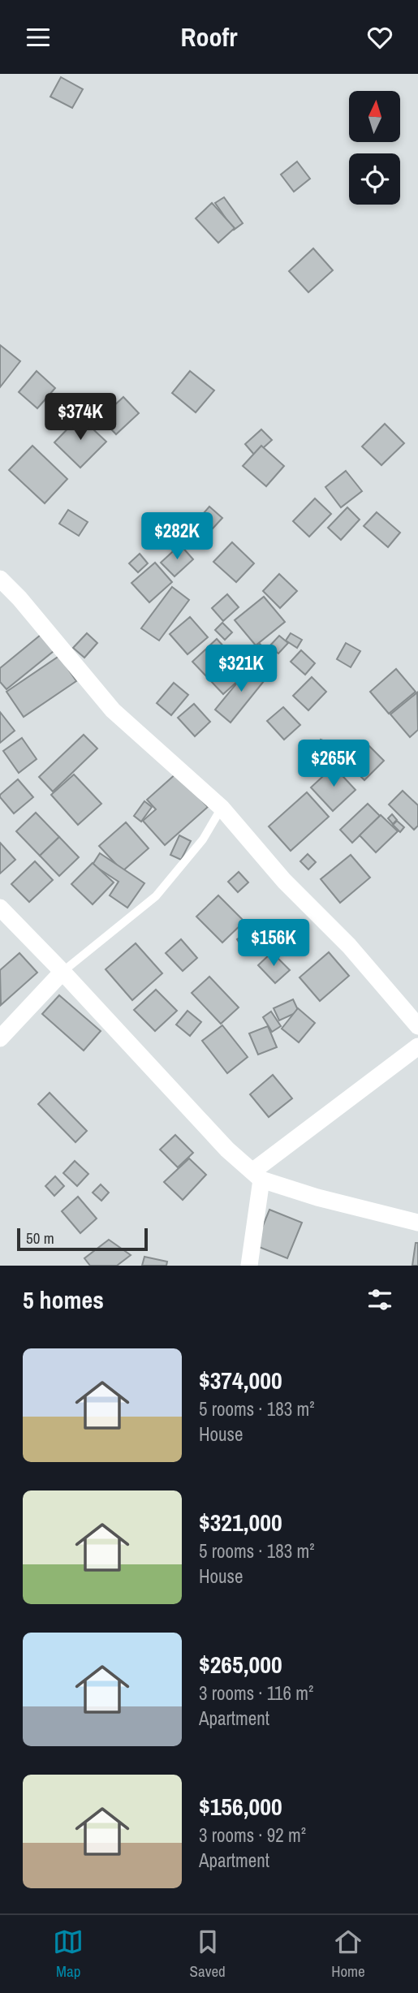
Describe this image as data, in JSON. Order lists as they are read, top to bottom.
{
  "scale_bar": "50 m",
  "north": "top",
  "page": {
    "header": "Roofr",
    "price": [
      "$374K",
      "$282K",
      "$321K",
      "$265K",
      "$156K"
    ],
    "scale": "50 m",
    "heading": "5 homes",
    "list": [
      {
        "name": "$374,000",
        "note": "5 rooms · 183 m² · House"
      },
      {
        "name": "$321,000",
        "note": "5 rooms · 183 m² · House"
      },
      {
        "name": "$265,000",
        "note": "3 rooms · 116 m² · Apartment"
      },
      {
        "name": "$156,000",
        "note": "3 rooms · 92 m² · Apartment"
      }
    ],
    "tabs": ["Map", "Saved", "Home"]
  }
}
